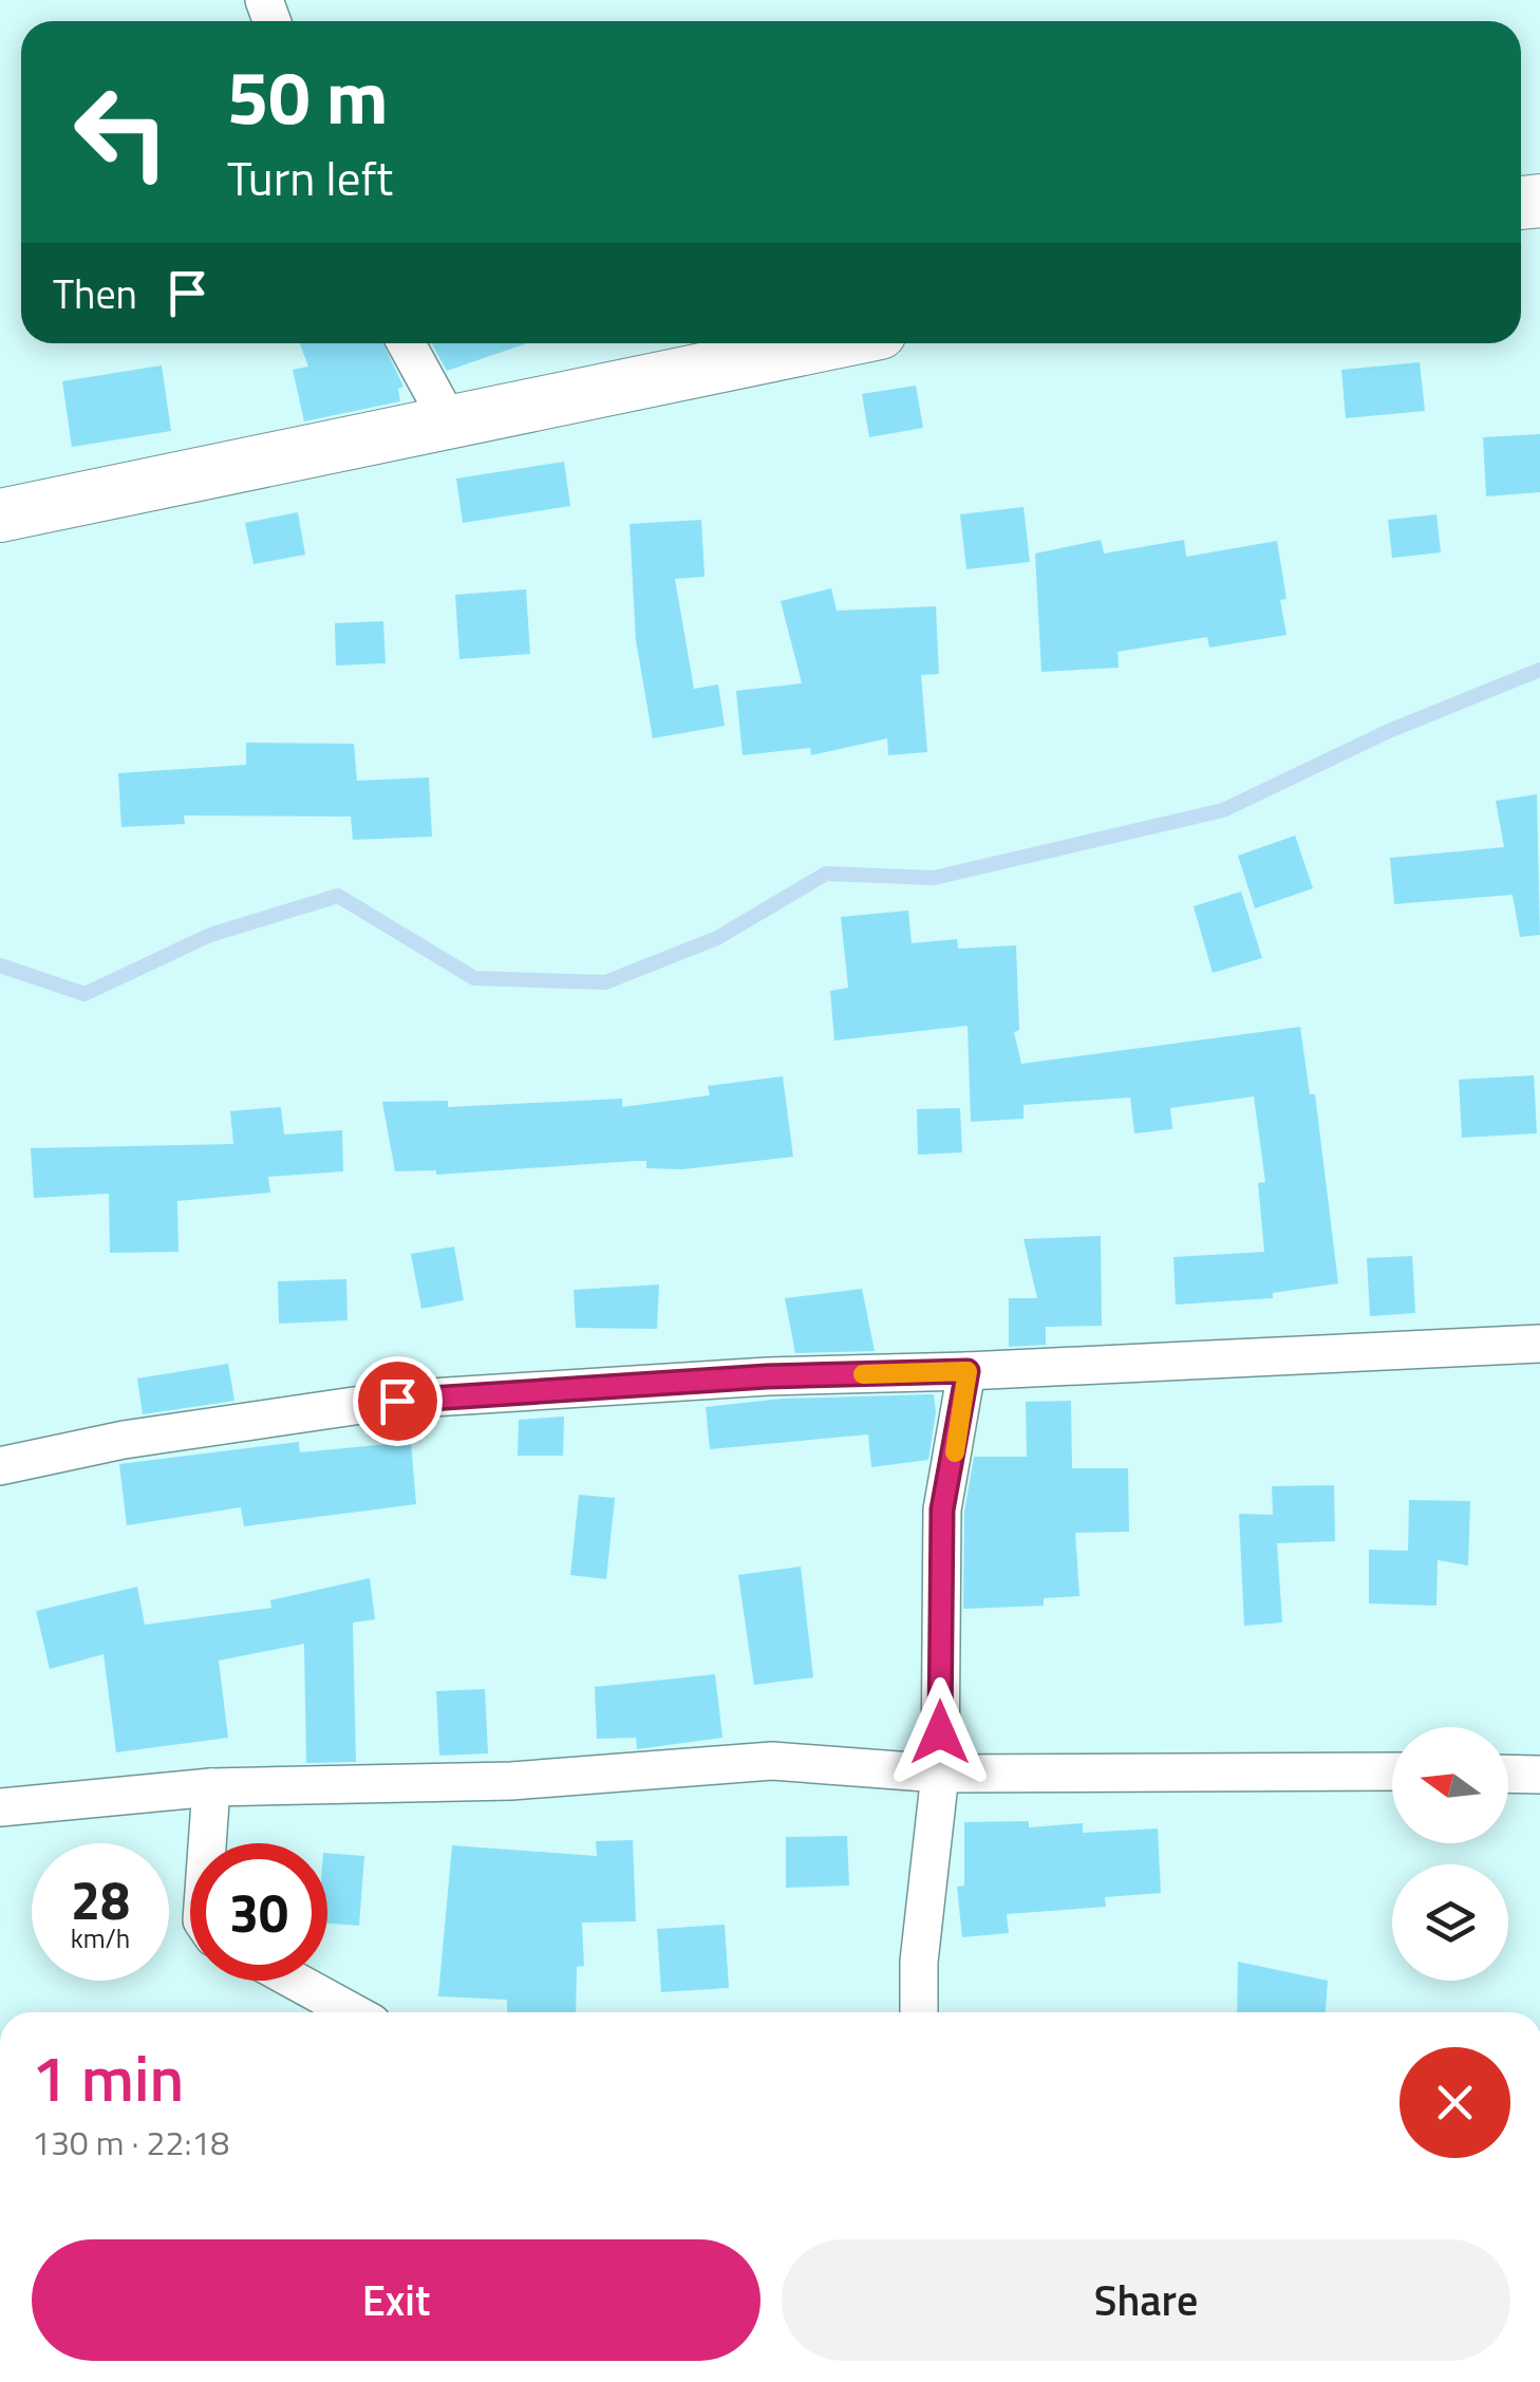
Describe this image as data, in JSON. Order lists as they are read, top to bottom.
{
  "north": "left",
  "page": {
    "turn": ["50 m", "Turn left"],
    "then": "Then",
    "speed": "28 km/h",
    "limit": "30",
    "heading": ["1 min", "130 m · 22:18"],
    "buttons": ["Exit", "Share"]
  }
}
